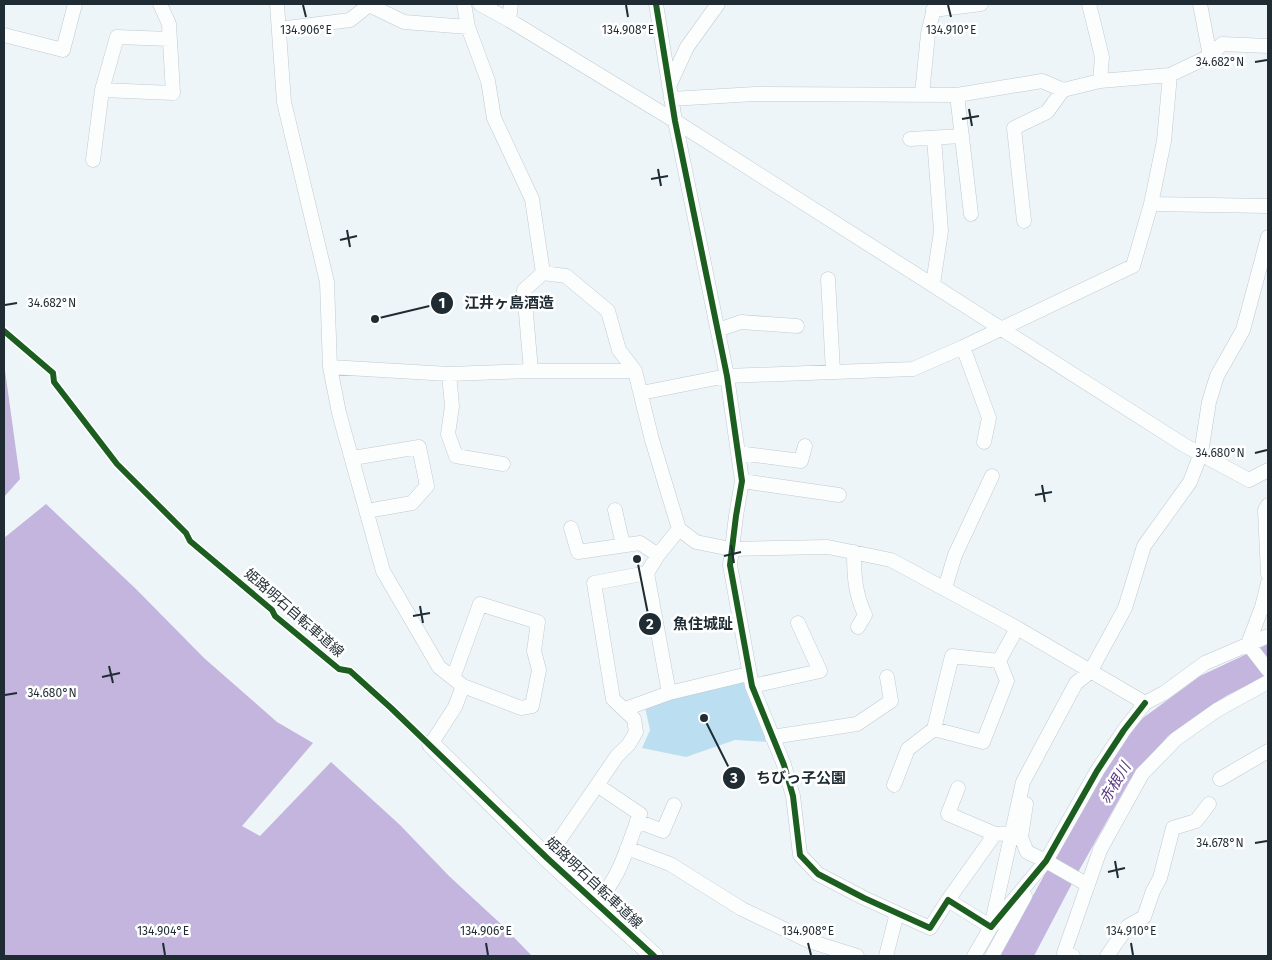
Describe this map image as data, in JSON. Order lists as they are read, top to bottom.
{
  "streets": {
    "main road": ["姫路明石自転車道線"]
  },
  "water": ["赤根川"],
  "places": ["江井ヶ島酒造", "魚住城趾", "ちびっ子公園"],
  "coordinates": [
    "134.906°E",
    "134.908°E",
    "134.910°E",
    "34.682°N",
    "34.680°N",
    "34.678°N",
    "134.904°E"
  ]
}
